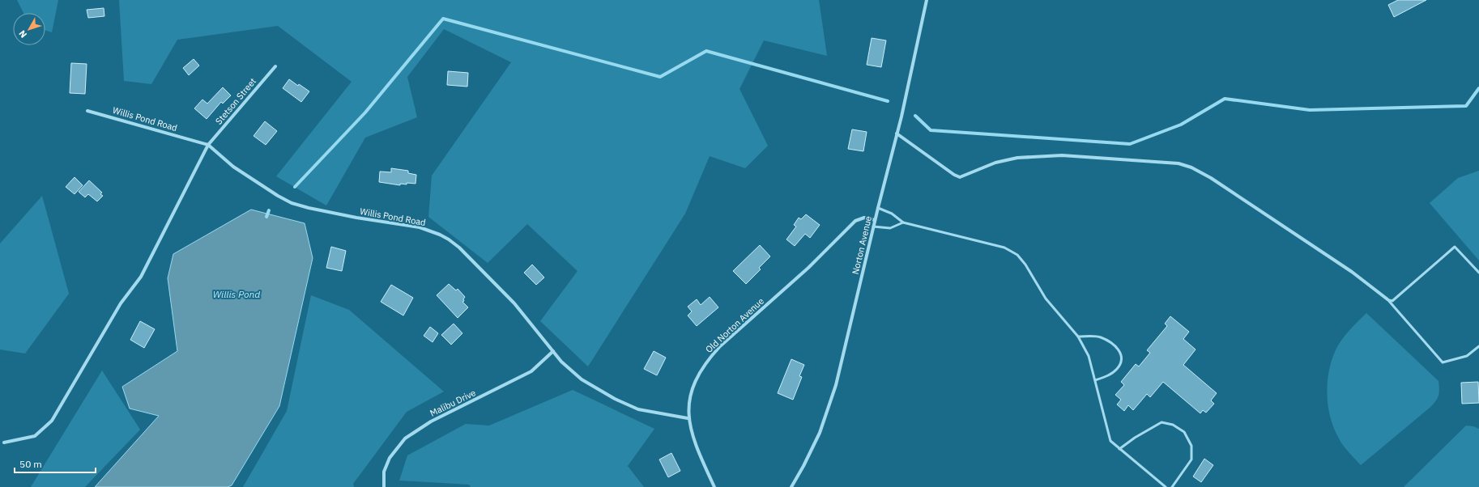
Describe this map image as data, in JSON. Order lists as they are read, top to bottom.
{
  "streets": {
    "street": [
      "Stetson Street",
      "Willis Pond Road",
      "Norton Avenue",
      "Old Norton Avenue",
      "Malibu Drive"
    ]
  },
  "crossings": [
    ["Stetson Street", "Willis Pond Road"],
    ["Willis Pond Road", "Old Norton Avenue"],
    ["Willis Pond Road", "Malibu Drive"],
    ["Norton Avenue", "Old Norton Avenue"]
  ],
  "water": ["Willis Pond"],
  "scale_bar": "50 m",
  "north": "bottom left"
}
